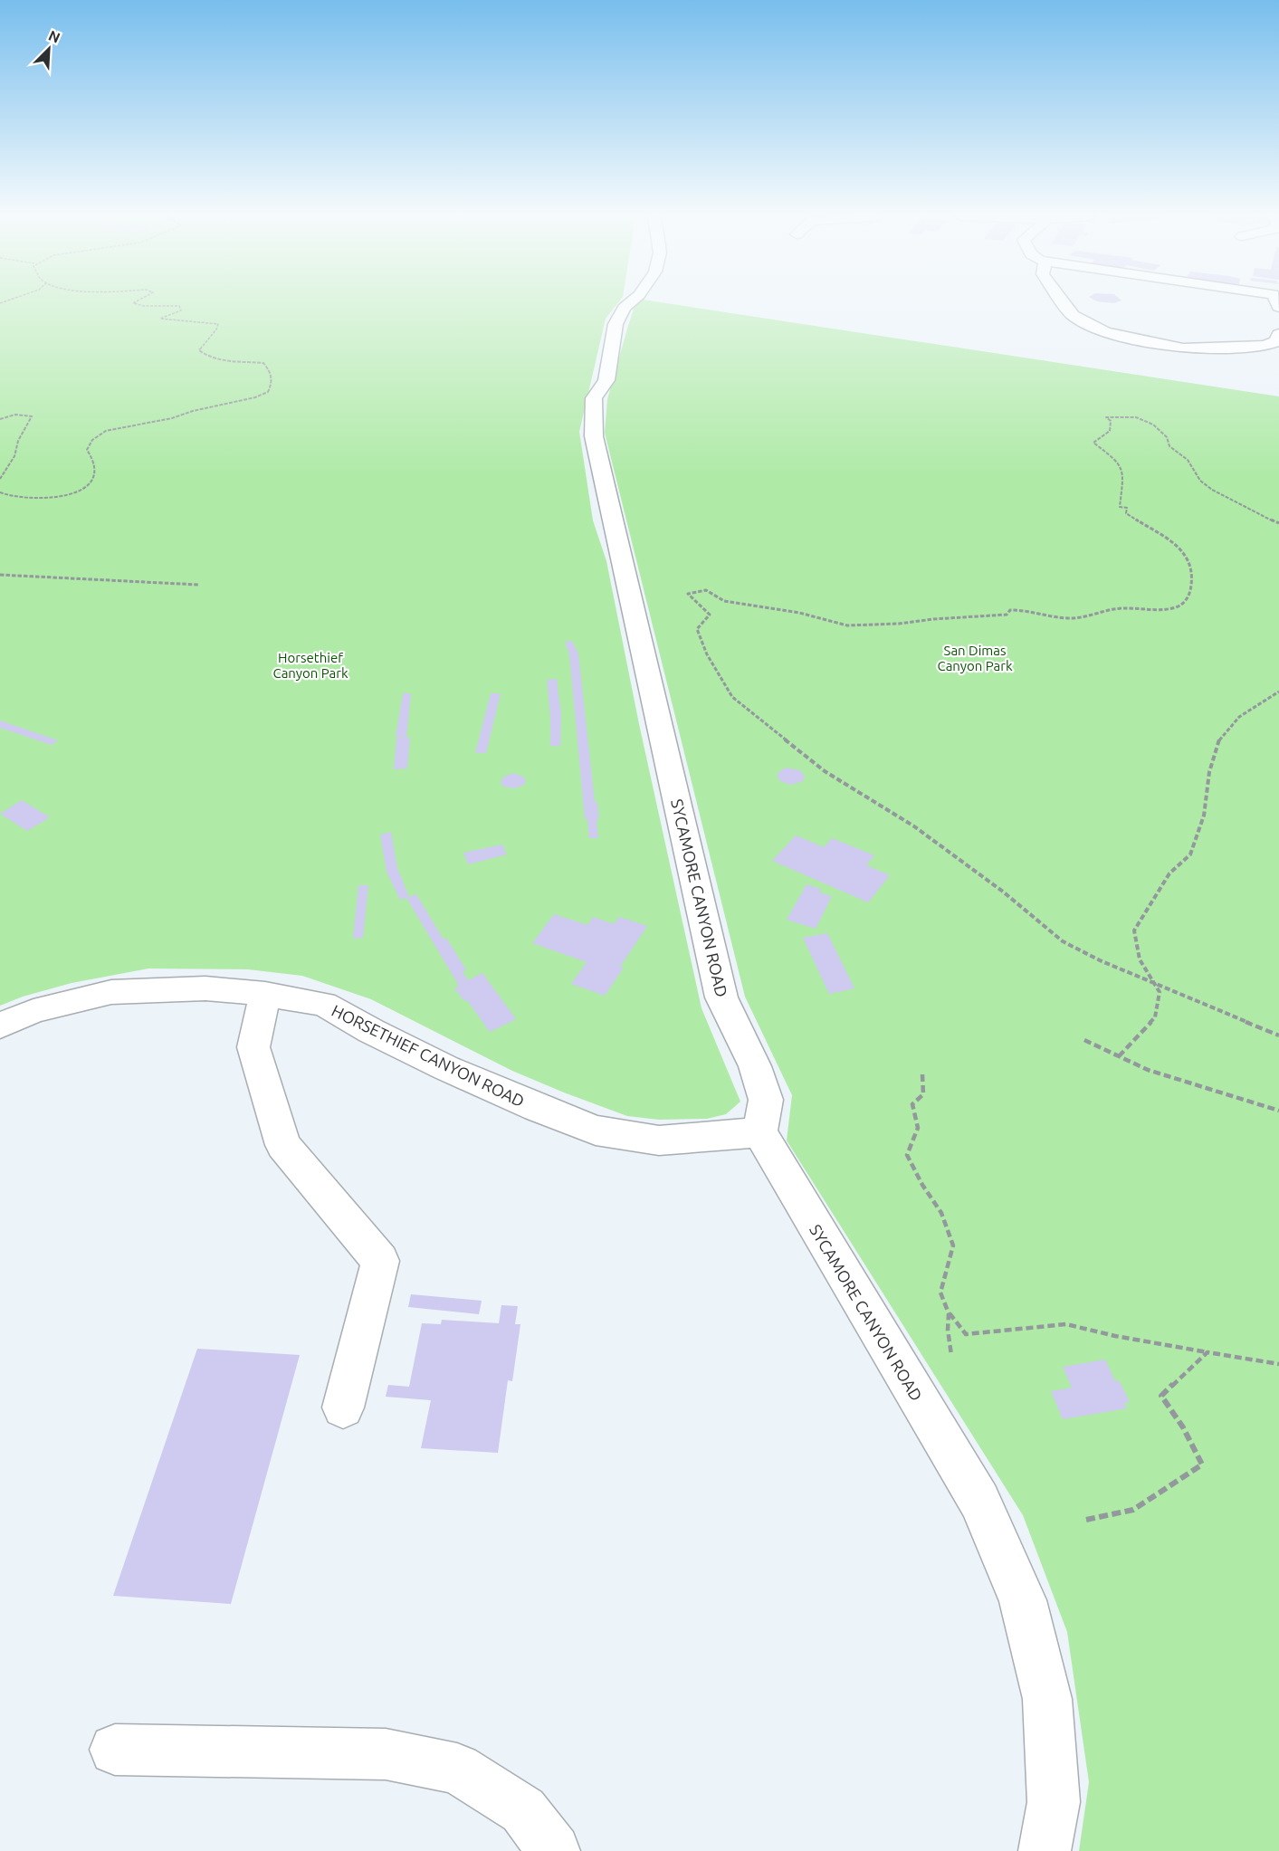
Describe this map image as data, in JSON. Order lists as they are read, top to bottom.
{
  "streets": {
    "street": ["SYCAMORE CANYON ROAD", "HORSETHIEF CANYON ROAD"]
  },
  "crossings": [
    ["SYCAMORE CANYON ROAD", "HORSETHIEF CANYON ROAD"]
  ],
  "parks": ["San Dimas Canyon Park", "Horsethief Canyon Park"],
  "north": "top right"
}
